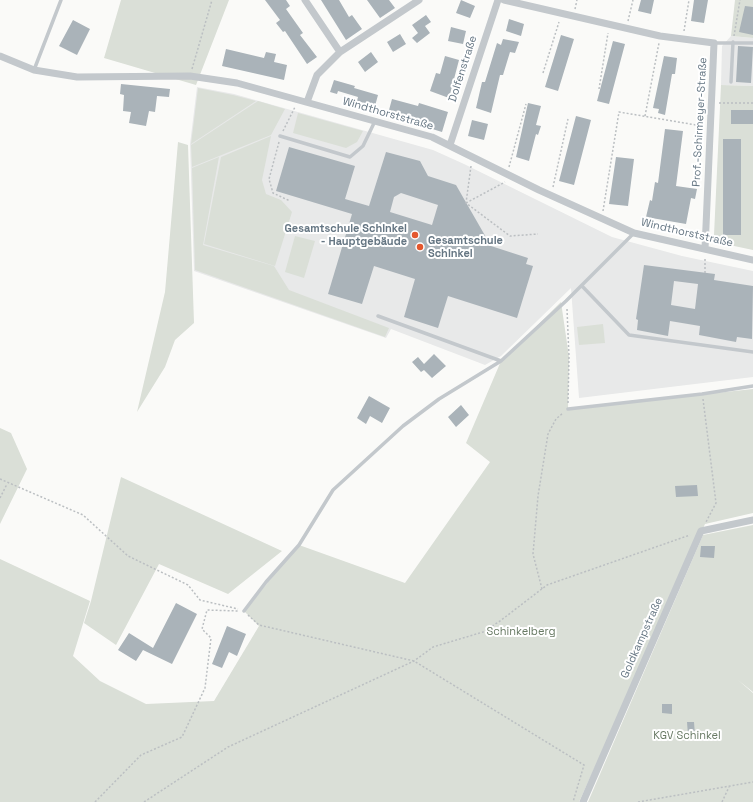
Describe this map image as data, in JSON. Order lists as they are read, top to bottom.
{
  "streets": {
    "street": [
      "Dolfenstraße",
      "Windthorststraße",
      "Prof.-Schirmeyer-Straße",
      "Goldkampstraße"
    ]
  },
  "crossings": [
    ["Dolfenstraße", "Windthorststraße"],
    ["Windthorststraße", "Prof.-Schirmeyer-Straße"]
  ],
  "parks": ["Schinkelberg", "KGV Schinkel"],
  "places": ["Gesamtschule Schinkel - Hauptgebäude", "Gesamtschule Schinkel"]
}
